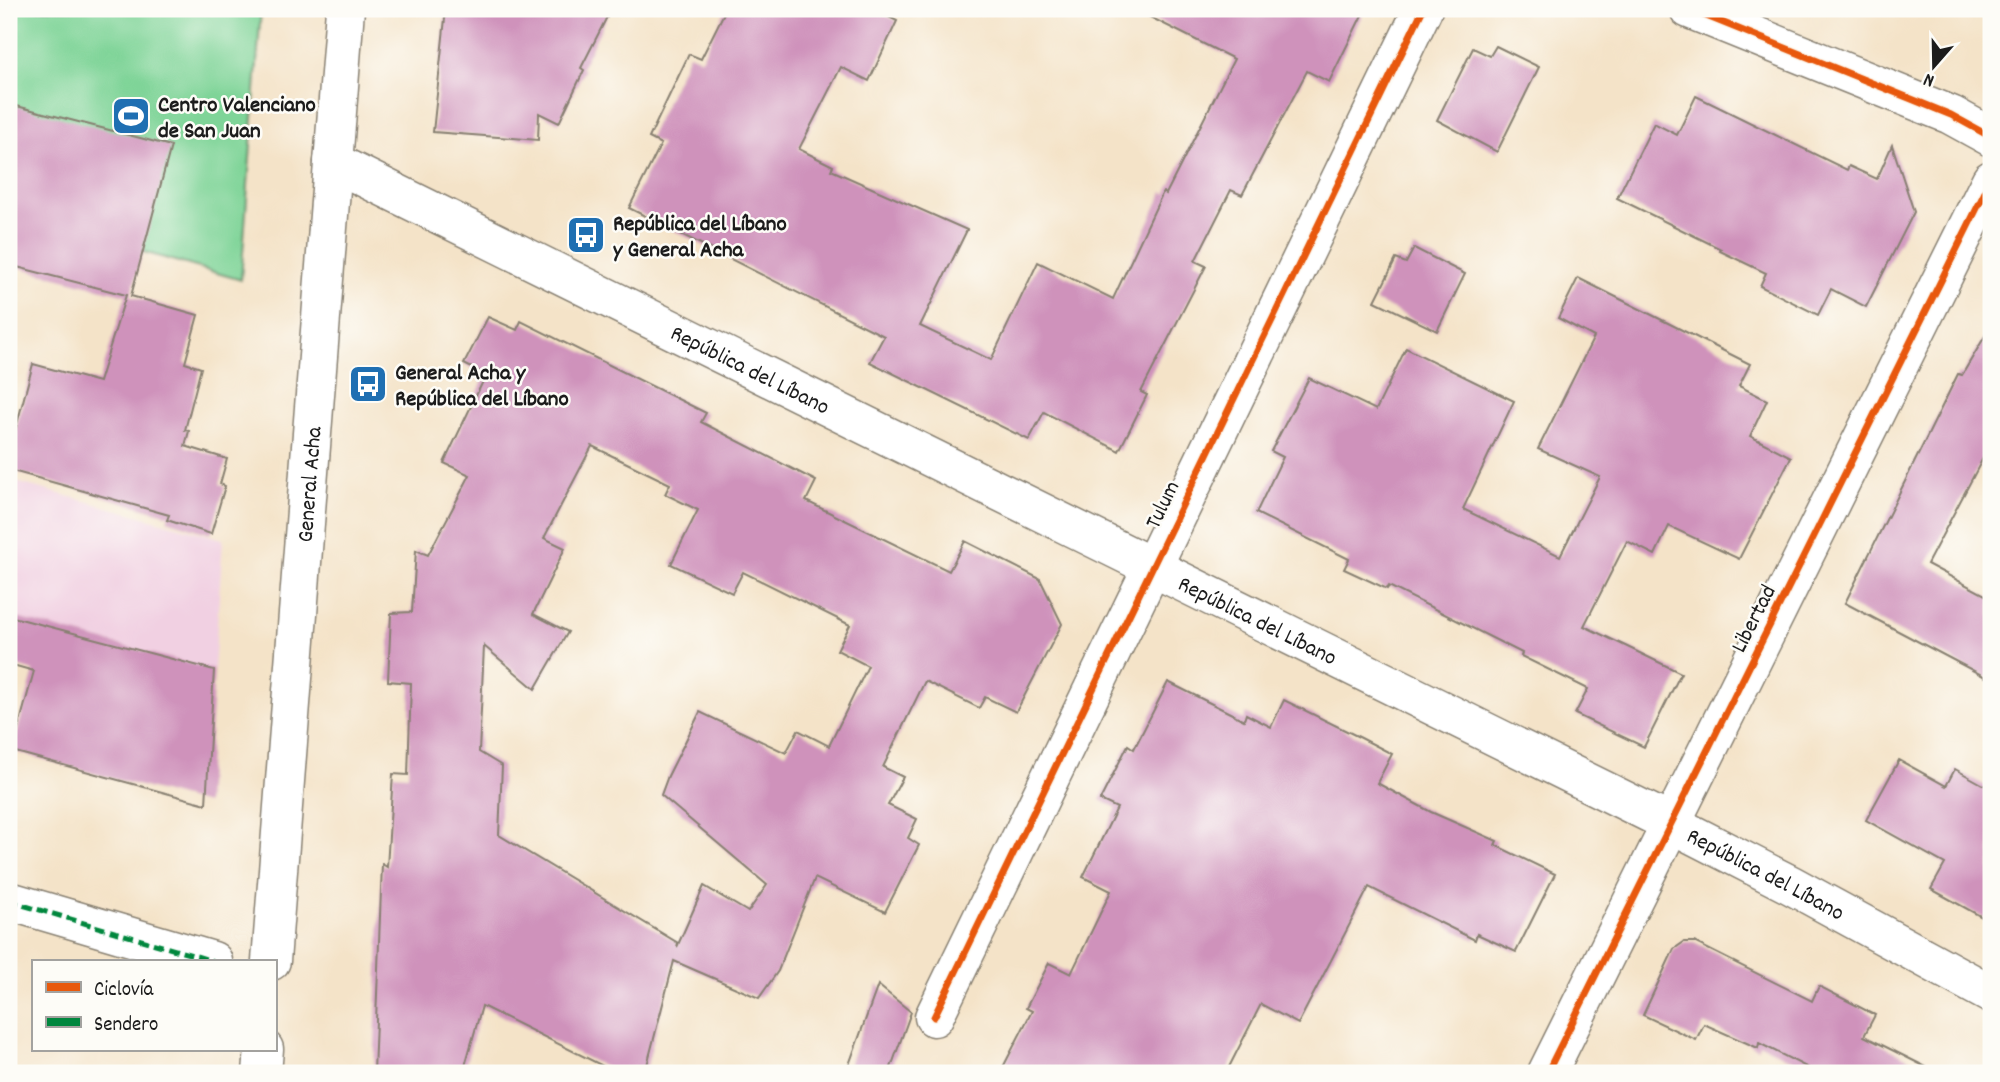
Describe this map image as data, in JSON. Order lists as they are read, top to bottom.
{
  "streets": {
    "main road": [
      "República del Líbano",
      "General Acha",
      "Tulum",
      "Libertad"
    ]
  },
  "crossings": [
    ["República del Líbano", "General Acha"],
    ["República del Líbano", "Tulum"],
    ["República del Líbano", "Libertad"]
  ],
  "places": {
    "sports": ["Centro Valenciano de San Juan"],
    "bus stop": ["República del Líbano y General Acha", "General Acha y República del Líbano"]
  },
  "legend": ["Ciclovía", "Sendero"],
  "north": "bottom"
}
